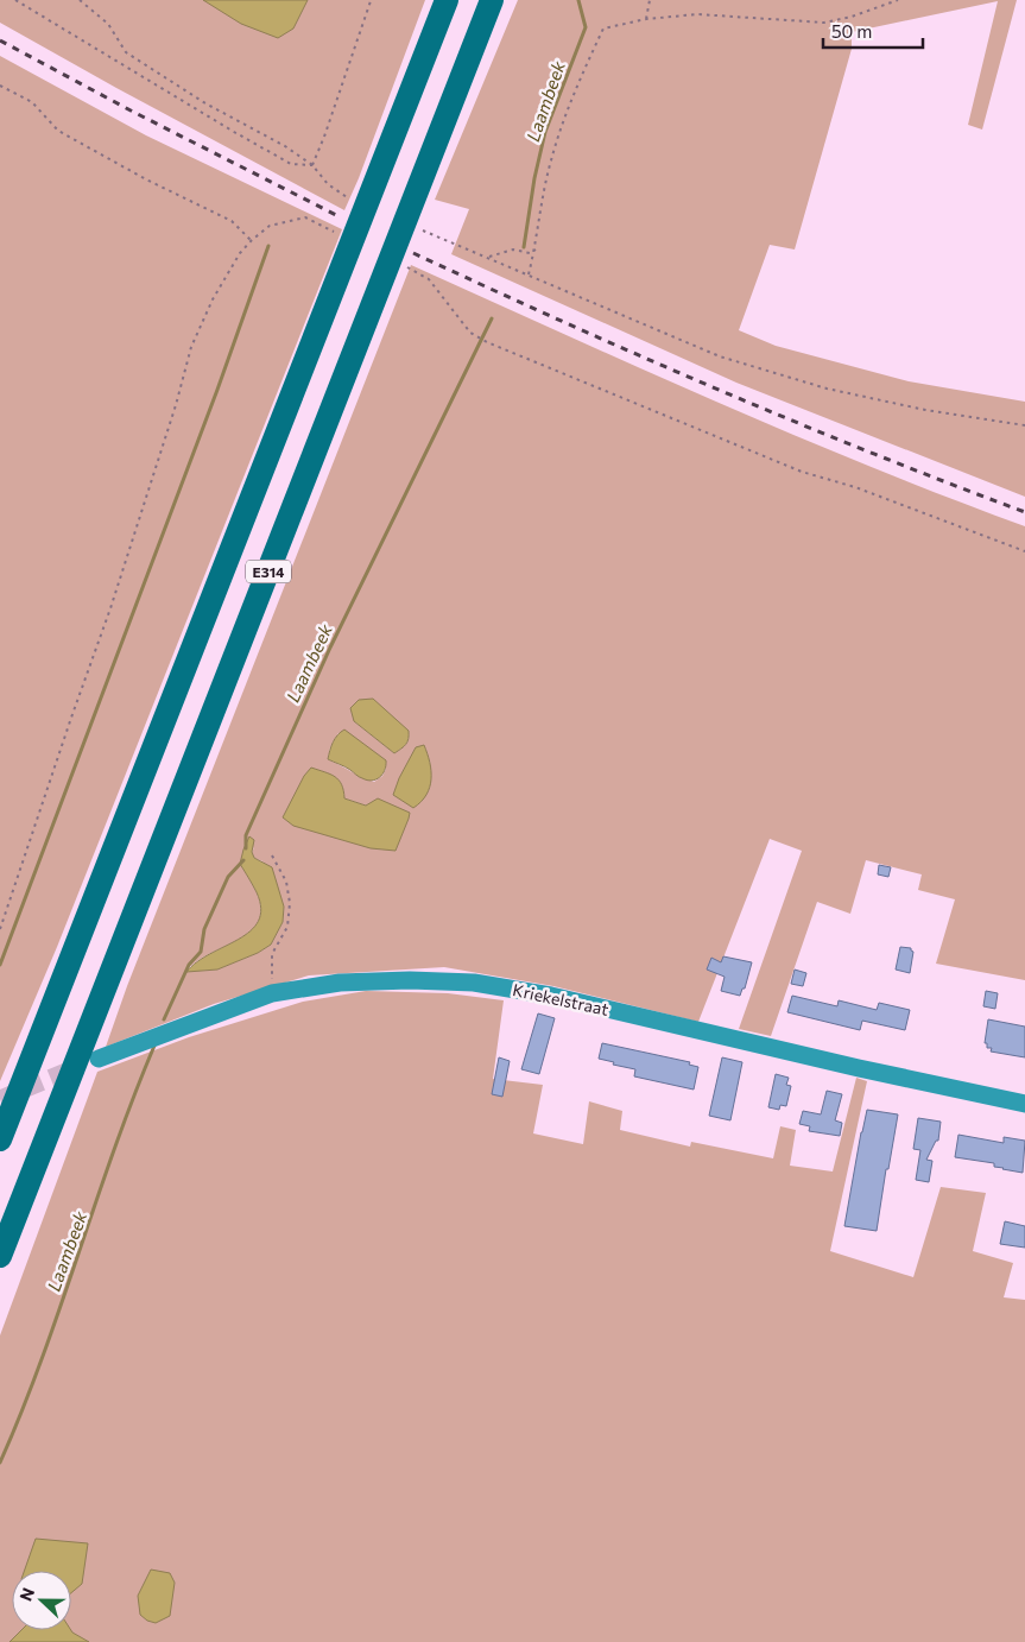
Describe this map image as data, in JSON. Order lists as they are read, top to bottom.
{
  "streets": {
    "highway": ["E314"],
    "street": ["Kriekelstraat"]
  },
  "water": ["Laambeek"],
  "scale_bar": "50 m",
  "north": "left"
}
